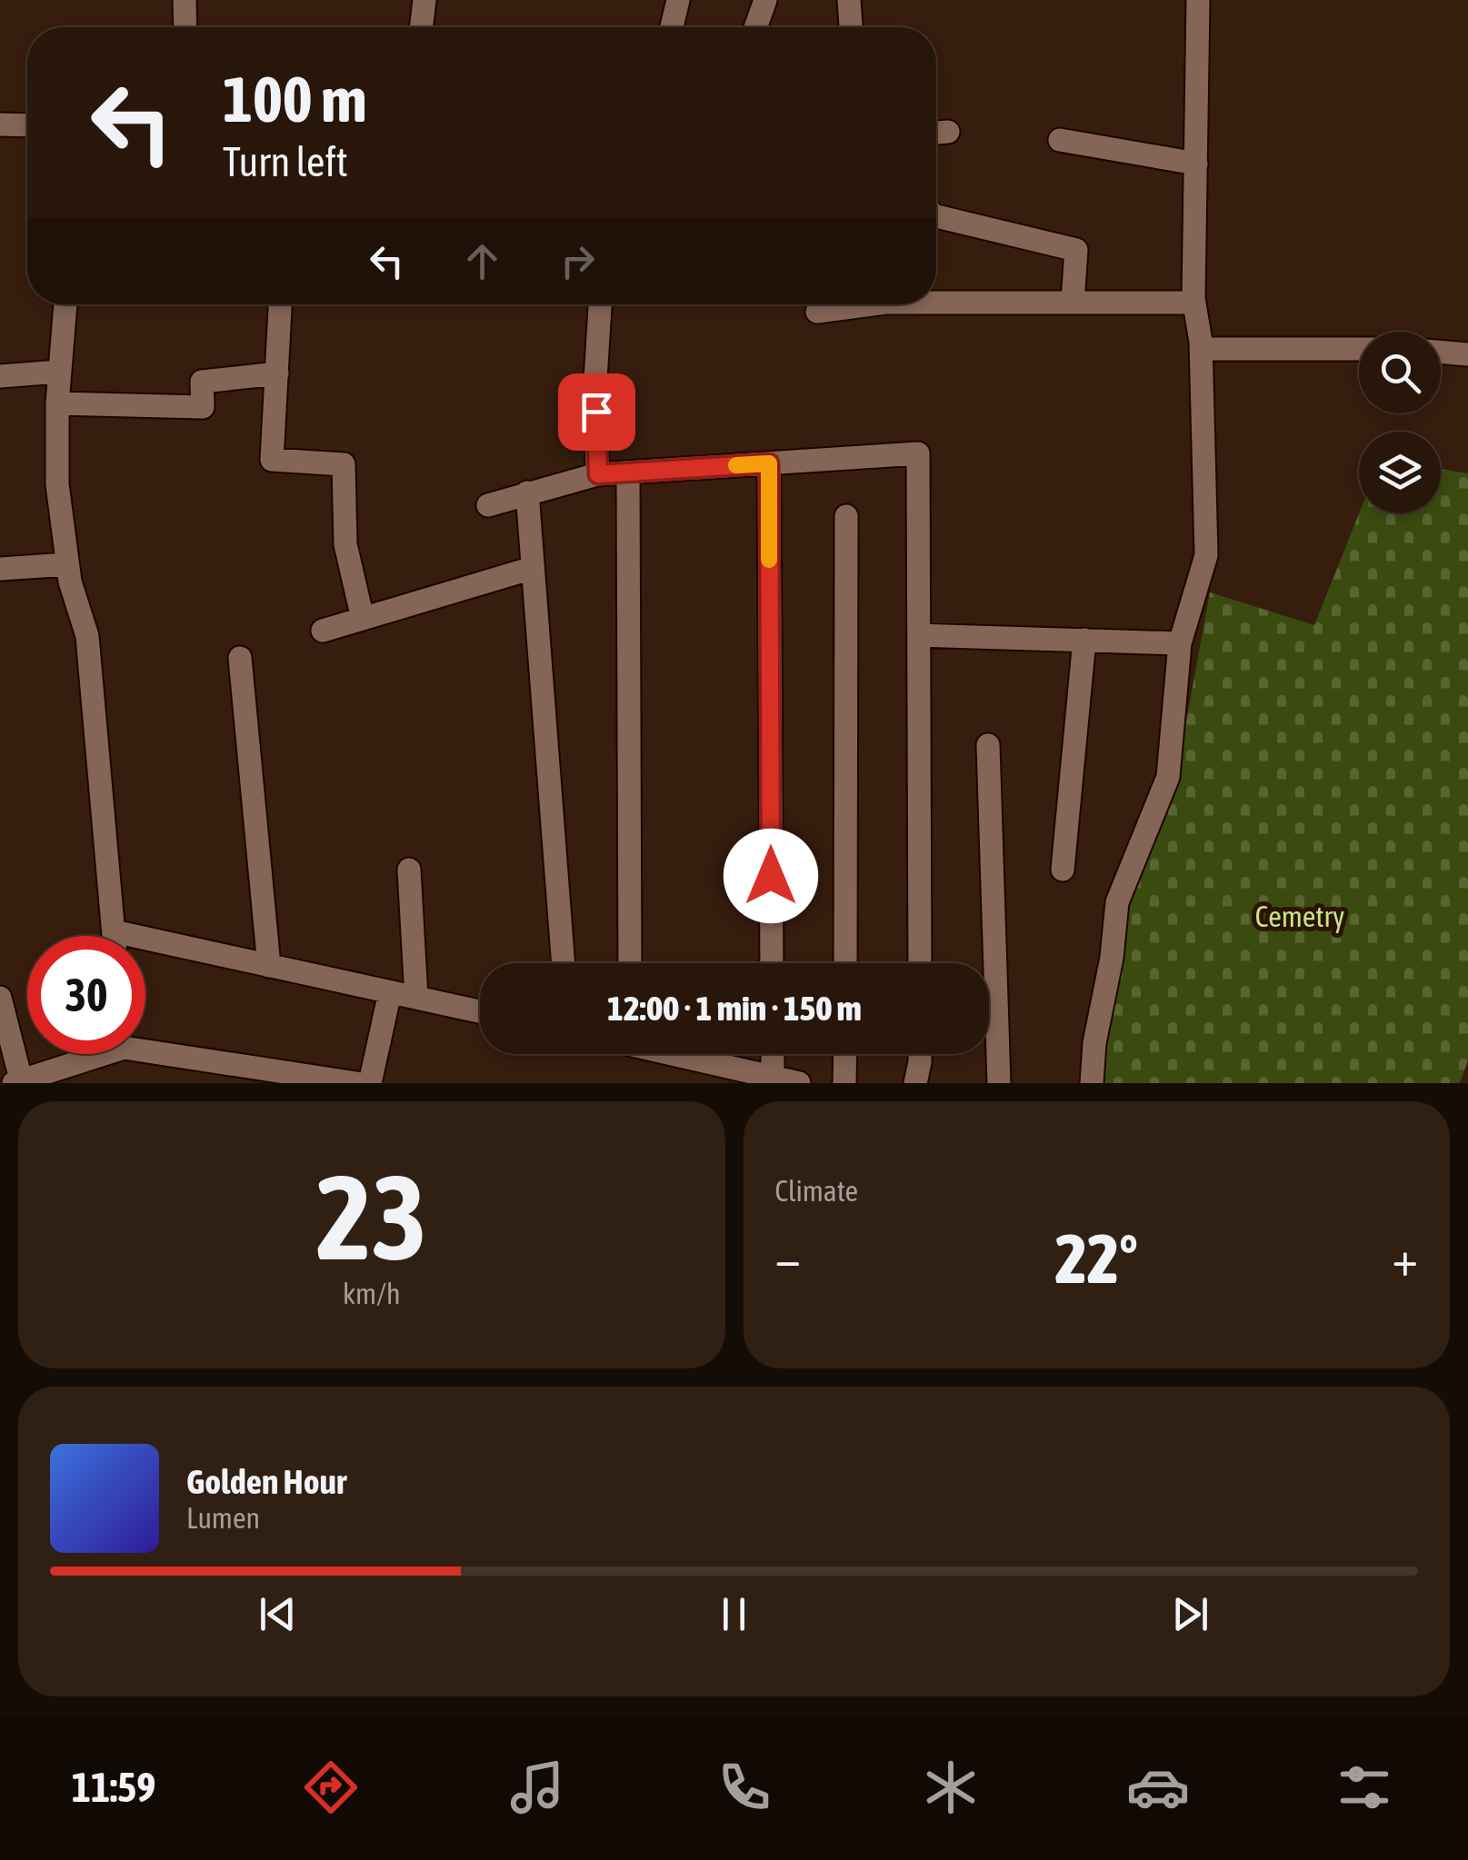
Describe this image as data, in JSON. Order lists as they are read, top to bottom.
{
  "parks": ["Cemetry"],
  "page": {
    "turn": ["100 m", "Turn left"],
    "limit": "30",
    "trip": "12:00 · 1 min · 150 m",
    "tile": [
      ["23", "km/h"],
      "Climate"
    ],
    "heat": ["−", "22°", "+"],
    "song": ["Golden Hour", "Lumen"],
    "tabs": "11:59"
  }
}
